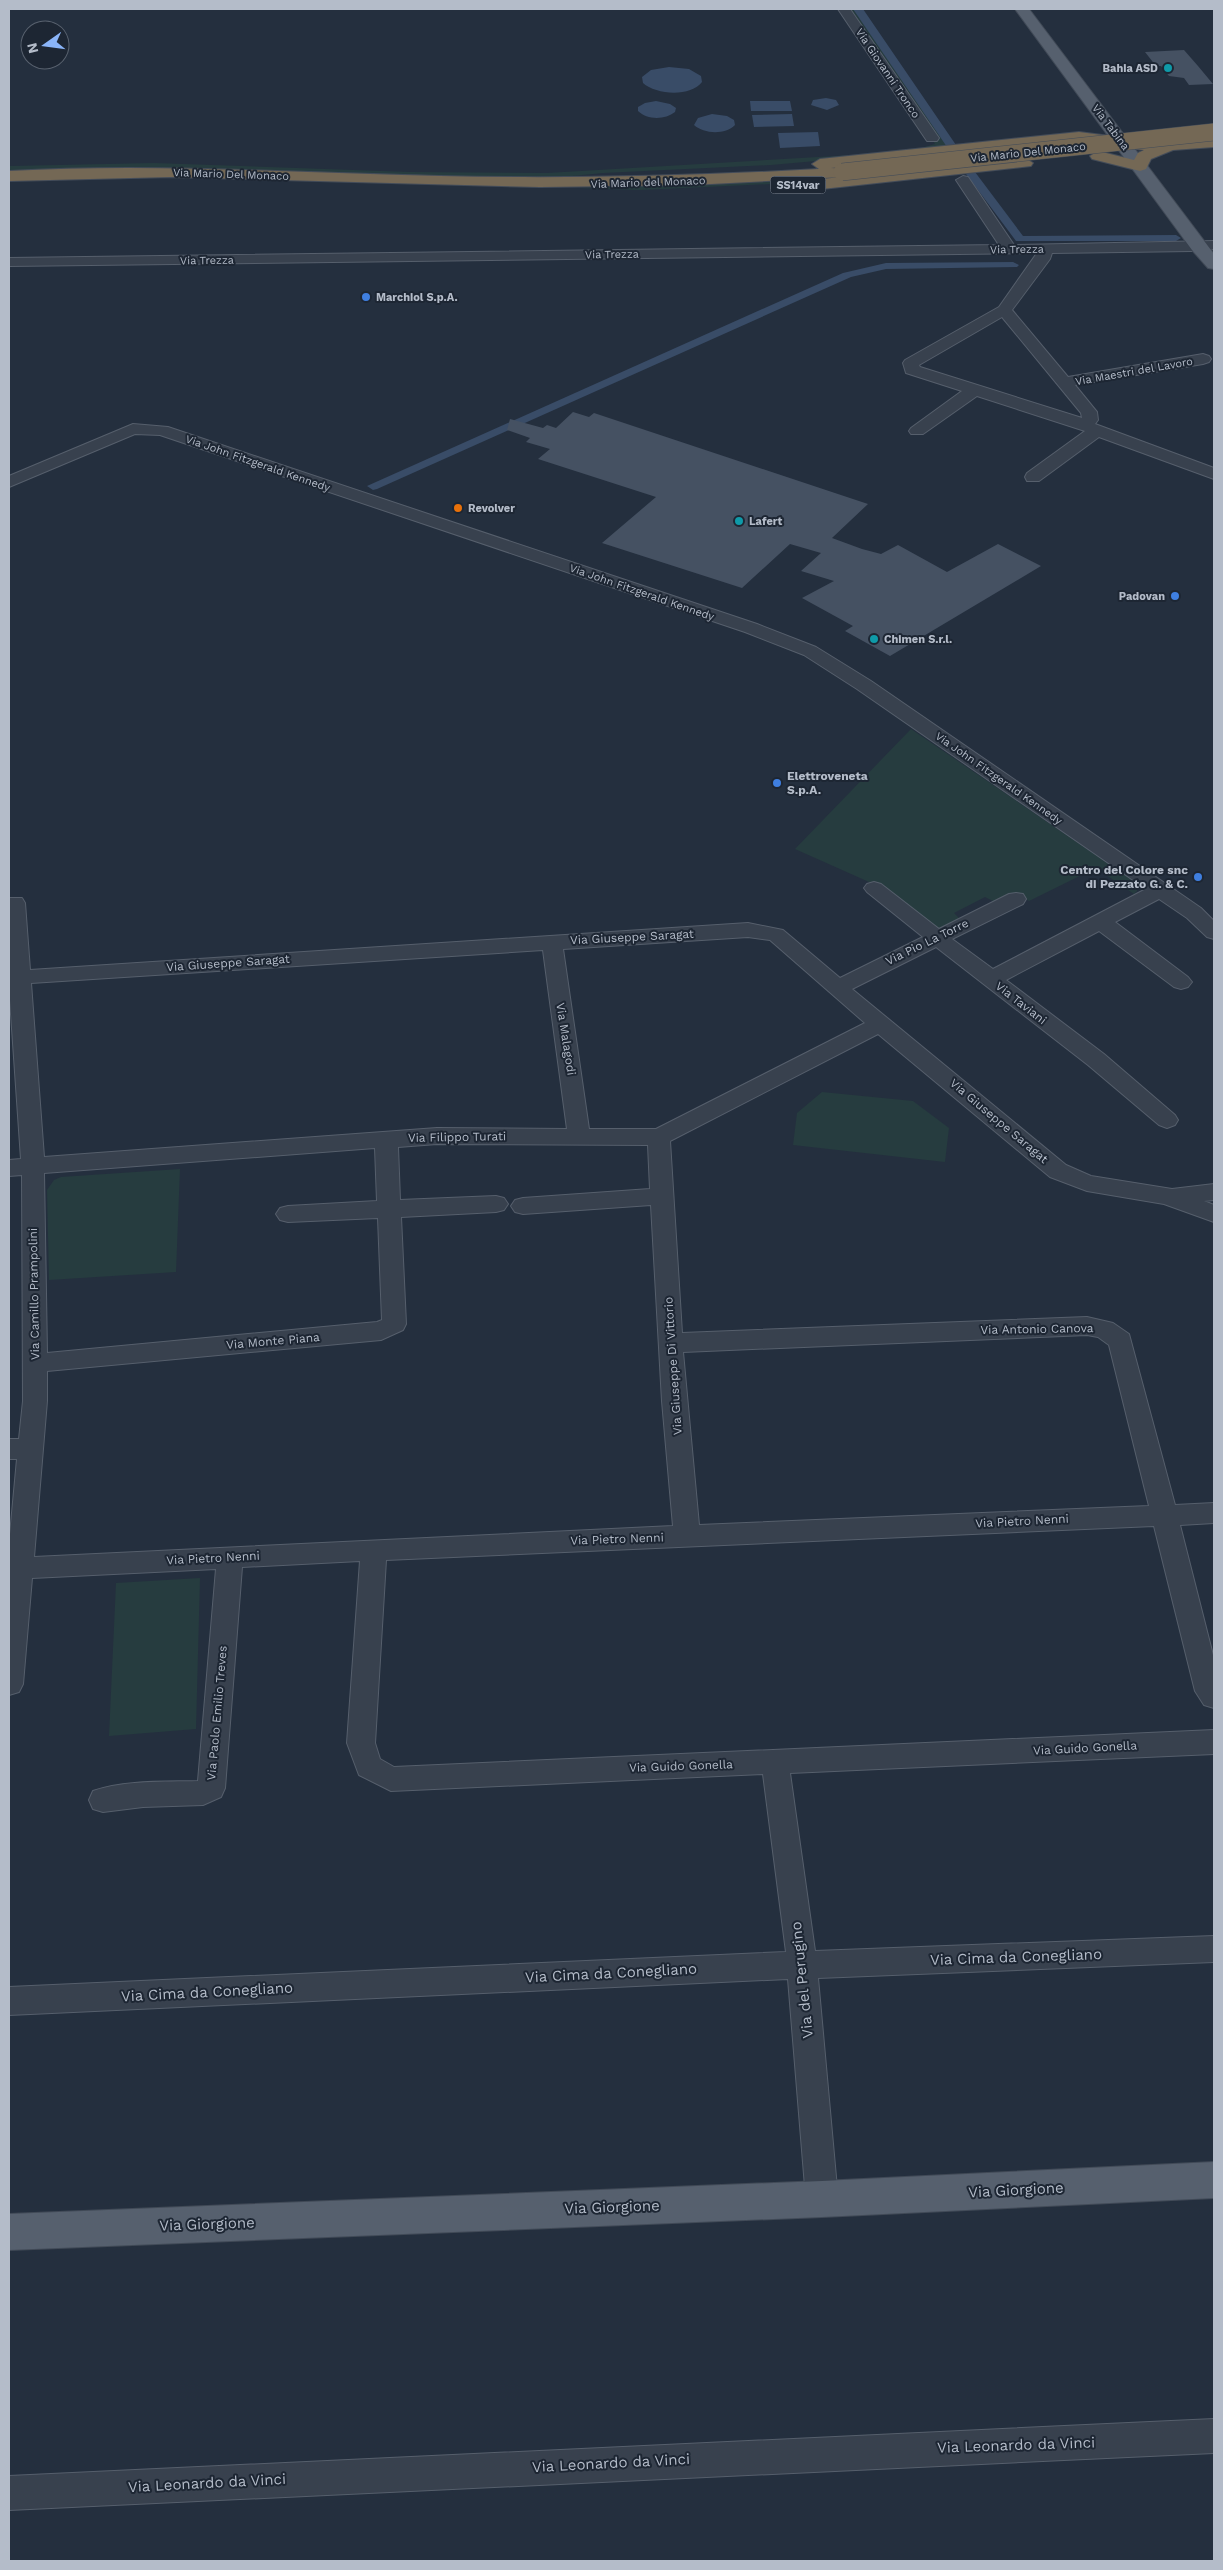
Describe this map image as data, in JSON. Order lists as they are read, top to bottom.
{
  "streets": {
    "highway": ["Via Mario Del Monaco", "Via Mario del Monaco", "SS14var"],
    "main road": ["Via Tabina", "Via Giorgione"],
    "street": [
      "Via Giovanni Tronco",
      "Via Trezza",
      "Via Maestri del Lavoro",
      "Via John Fitzgerald Kennedy",
      "Via Giuseppe Saragat",
      "Via Pio La Torre",
      "Via Taviani",
      "Via Malagodi",
      "Via Filippo Turati",
      "Via Camillo Prampolini",
      "Via Antonio Canova",
      "Via Monte Piana",
      "Via Giuseppe Di Vittorio",
      "Via Pietro Nenni",
      "Via Paolo Emilio Treves",
      "Via Guido Gonella",
      "Via Cima da Conegliano",
      "Via del Perugino",
      "Via Leonardo da Vinci"
    ]
  },
  "crossings": [
    ["Via Tabina", "SS14var"],
    ["Via Tabina", "Via Trezza"],
    ["Via Mario Del Monaco", "Via Mario del Monaco"],
    ["Via Mario Del Monaco", "SS14var"],
    ["Via Mario del Monaco", "SS14var"],
    ["Via Giuseppe Saragat", "Via Pio La Torre"],
    ["Via Giuseppe Saragat", "Via Malagodi"],
    ["Via Giuseppe Saragat", "Via Filippo Turati"],
    ["Via Giuseppe Saragat", "Via Camillo Prampolini"],
    ["Via Pio La Torre", "Via Taviani"],
    ["Via Malagodi", "Via Filippo Turati"],
    ["Via Filippo Turati", "Via Camillo Prampolini"],
    ["Via Filippo Turati", "Via Monte Piana"],
    ["Via Filippo Turati", "Via Giuseppe Di Vittorio"],
    ["Via Camillo Prampolini", "Via Monte Piana"],
    ["Via Camillo Prampolini", "Via Pietro Nenni"],
    ["Via Antonio Canova", "Via Giuseppe Di Vittorio"],
    ["Via Antonio Canova", "Via Pietro Nenni"],
    ["Via Giuseppe Di Vittorio", "Via Pietro Nenni"],
    ["Via Pietro Nenni", "Via Paolo Emilio Treves"],
    ["Via Pietro Nenni", "Via Guido Gonella"],
    ["Via Guido Gonella", "Via del Perugino"],
    ["Via Cima da Conegliano", "Via del Perugino"],
    ["Via del Perugino", "Via Giorgione"]
  ],
  "places": [
    "Bahia ASD",
    "Marchiol S.p.A.",
    "Revolver",
    "Lafert",
    "Padovan",
    "Chimen S.r.l.",
    "Elettroveneta S.p.A.",
    "Centro del Colore snc di Pezzato G. & C."
  ],
  "north": "left"
}
